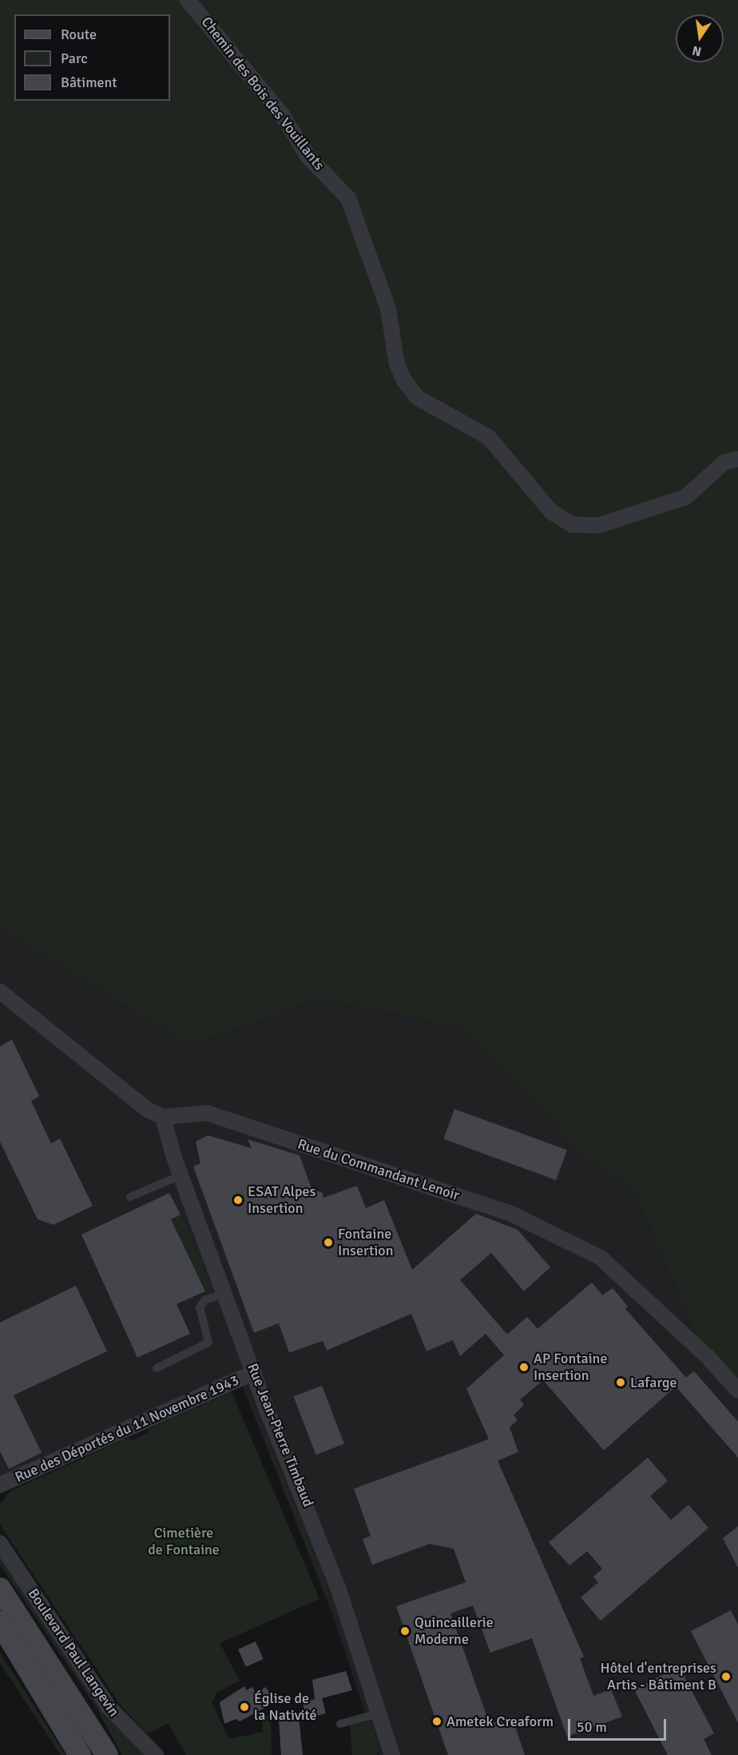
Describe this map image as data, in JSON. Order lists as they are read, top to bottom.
{
  "streets": {
    "main road": ["Boulevard Paul Langevin"],
    "street": [
      "Chemin des Bois des Vouillants",
      "Rue du Commandant Lenoir",
      "Rue des Déportés du 11 Novembre 1943",
      "Rue Jean-Pierre Timbaud"
    ]
  },
  "crossings": [
    ["Rue du Commandant Lenoir", "Rue Jean-Pierre Timbaud"],
    ["Rue des Déportés du 11 Novembre 1943", "Rue Jean-Pierre Timbaud"]
  ],
  "parks": ["Cimetière de Fontaine"],
  "places": [
    "ESAT Alpes Insertion",
    "Fontaine Insertion",
    "AP Fontaine Insertion",
    "Lafarge",
    "Quincaillerie Moderne",
    "Hôtel d'entreprises Artis - Bâtiment B",
    "Église de la Nativité",
    "Ametek Creaform"
  ],
  "legend": ["Route", "Parc", "Bâtiment"],
  "scale_bar": "50 m",
  "north": "bottom"
}
